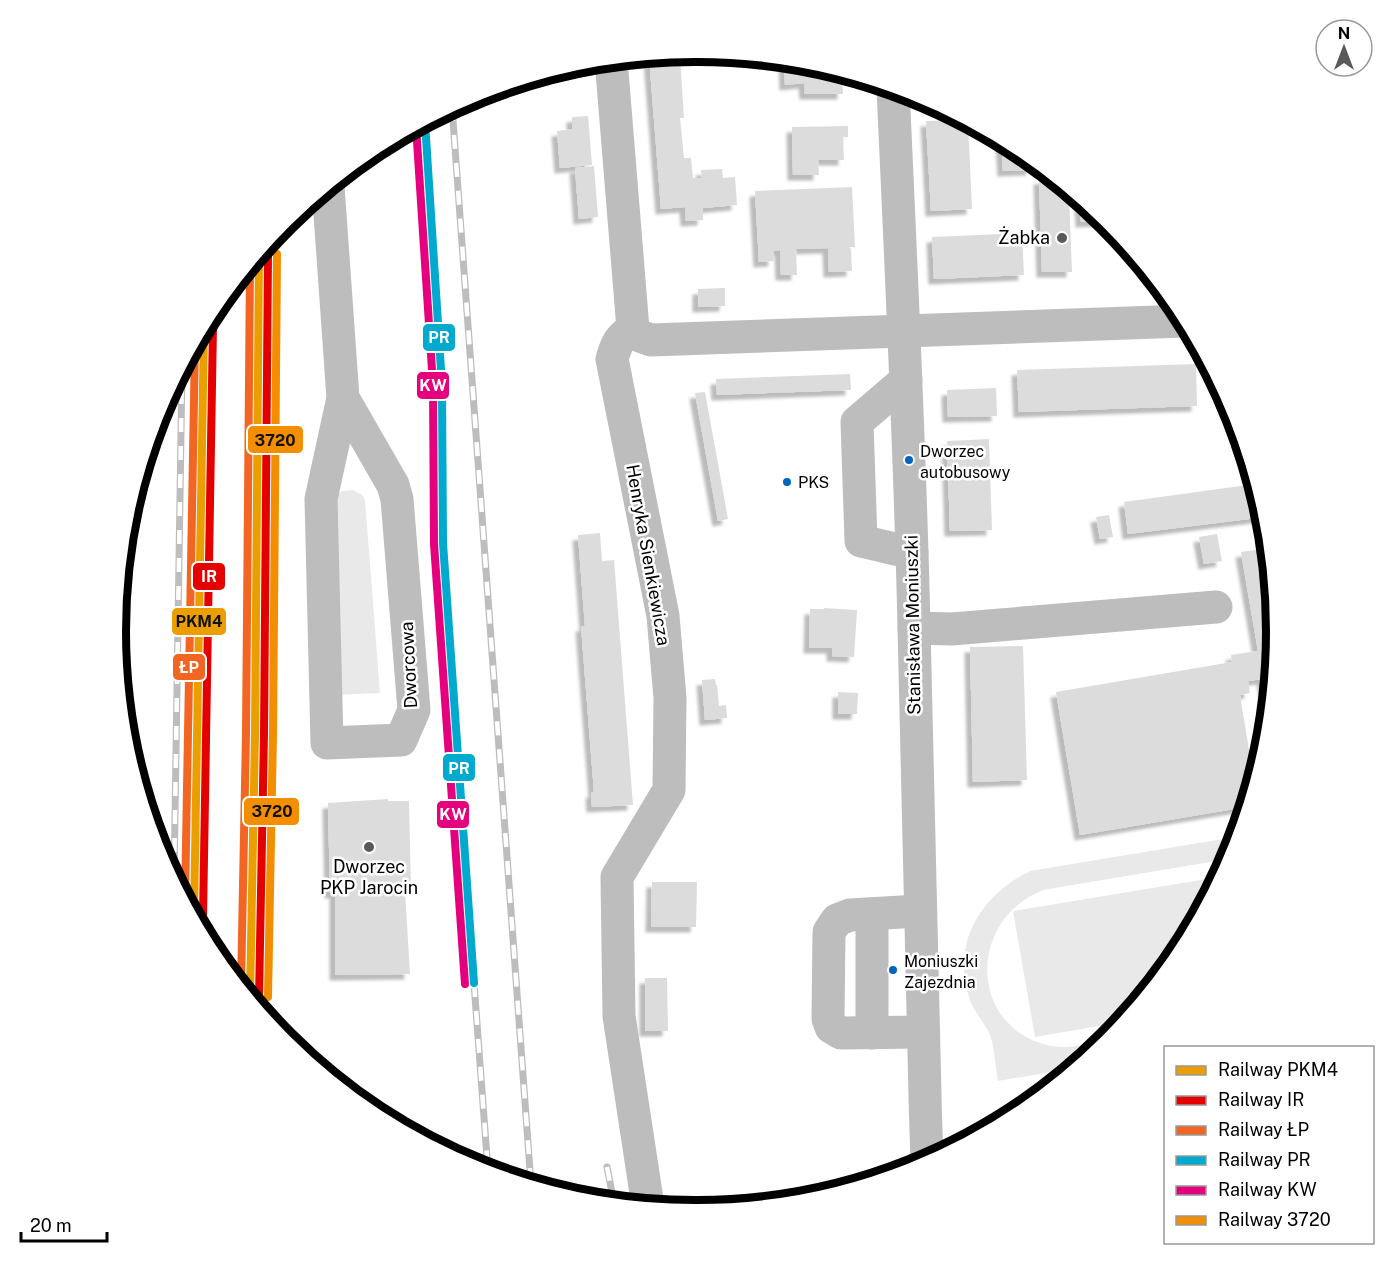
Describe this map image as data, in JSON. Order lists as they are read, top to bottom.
{
  "streets": {
    "street": ["Henryka Sienkiewicza", "Stanisława Moniuszki", "Dworcowa"]
  },
  "places": [
    "Żabka",
    "Dworzec autobusowy",
    "PKS",
    "Dworzec PKP Jarocin",
    "Moniuszki Zajezdnia"
  ],
  "lines": [
    "rail line PR",
    "rail line KW",
    "rail line 3720",
    "rail line IR",
    "rail line PKM4",
    "rail line ŁP"
  ],
  "legend": [
    "Railway PKM4",
    "Railway IR",
    "Railway ŁP",
    "Railway PR",
    "Railway KW",
    "Railway 3720"
  ],
  "scale_bar": "20 m",
  "north": "top"
}
